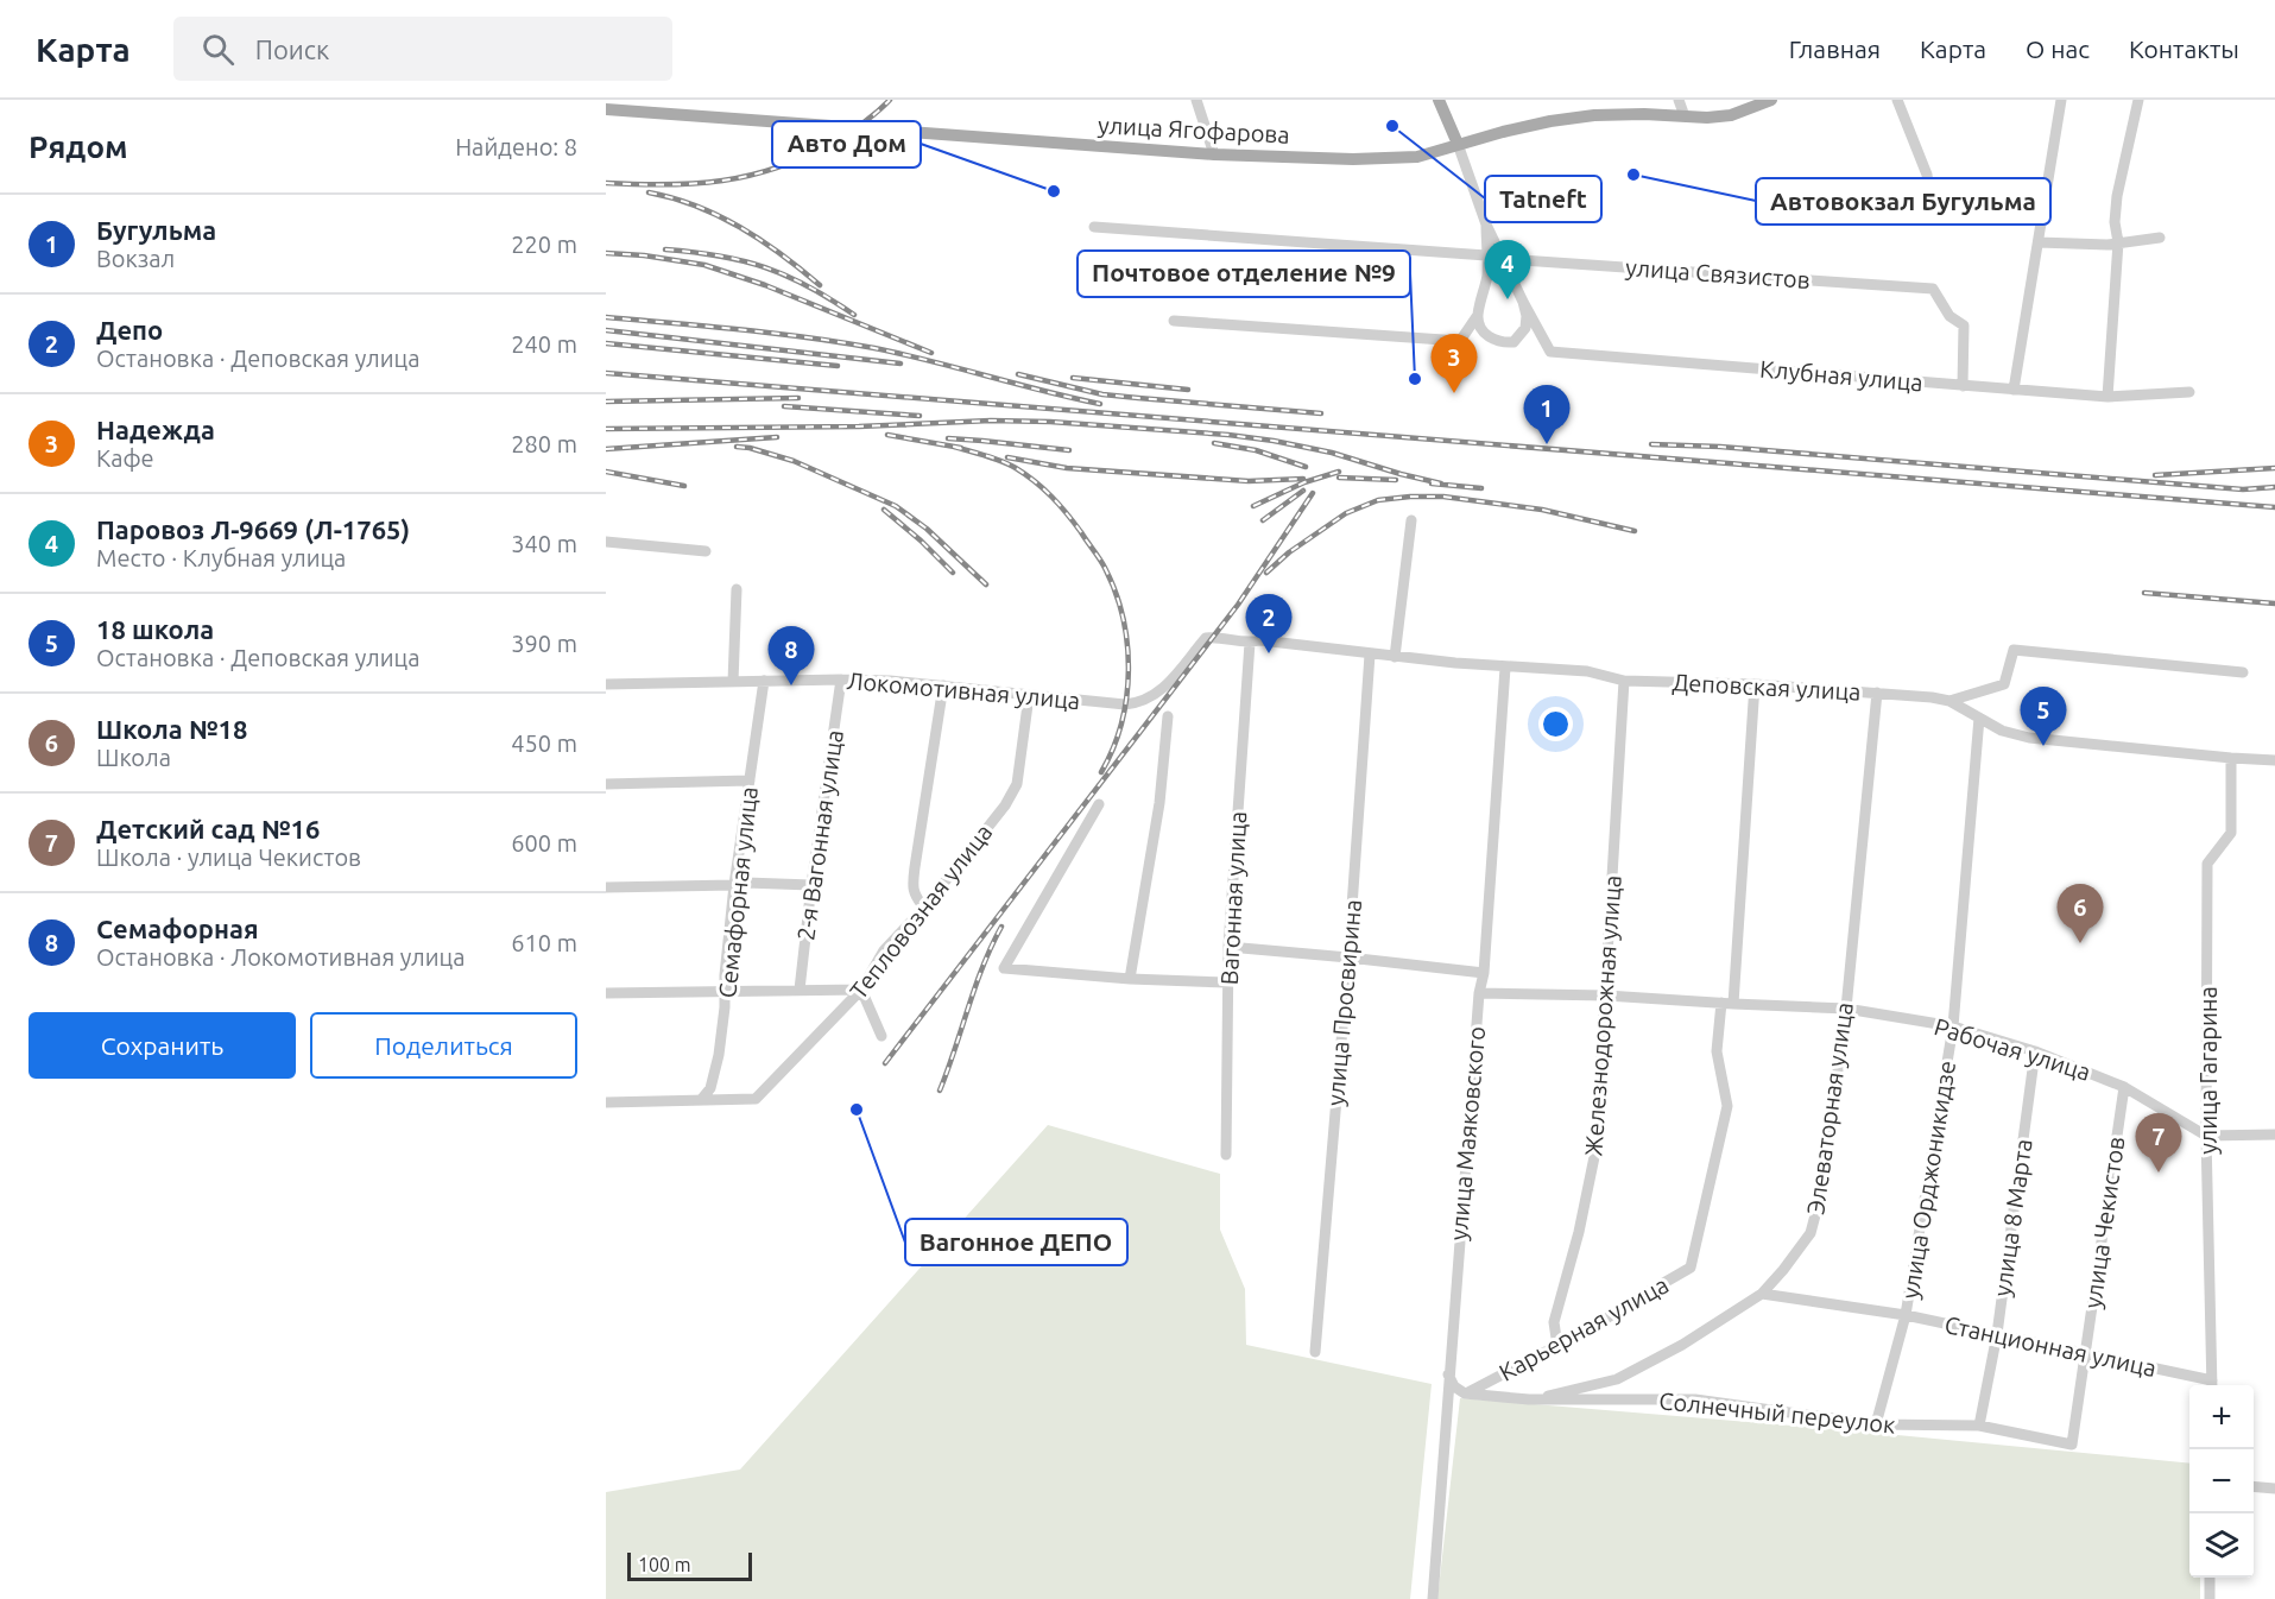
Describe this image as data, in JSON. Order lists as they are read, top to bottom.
{
  "streets": {
    "main road": ["улица Ягофарова"],
    "street": [
      "улица Связистов",
      "Клубная улица",
      "Деповская улица",
      "Локомотивная улица",
      "2-я Вагонная улица",
      "Семафорная улица",
      "Вагонная улица",
      "Тепловозная улица",
      "улица Просвирина",
      "Железнодорожная улица",
      "Рабочая улица",
      "улица Гагарина",
      "Элеваторная улица",
      "улица Маяковского",
      "улица Орджоникидзе",
      "улица 8 Марта",
      "улица Чекистов",
      "Карьерная улица",
      "Станционная улица",
      "Солнечный переулок"
    ]
  },
  "crossings": [
    ["улица Связистов", "Клубная улица"],
    ["Деповская улица", "Локомотивная улица"],
    ["Деповская улица", "Вагонная улица"],
    ["Деповская улица", "улица Просвирина"],
    ["Деповская улица", "Железнодорожная улица"],
    ["Деповская улица", "улица Гагарина"],
    ["Деповская улица", "Элеваторная улица"],
    ["Деповская улица", "улица Маяковского"],
    ["Деповская улица", "улица Орджоникидзе"],
    ["Локомотивная улица", "2-я Вагонная улица"],
    ["Локомотивная улица", "Семафорная улица"],
    ["Локомотивная улица", "Вагонная улица"],
    ["Локомотивная улица", "Тепловозная улица"],
    ["Семафорная улица", "Тепловозная улица"],
    ["Железнодорожная улица", "Рабочая улица"],
    ["Железнодорожная улица", "Карьерная улица"],
    ["Рабочая улица", "улица Гагарина"],
    ["Рабочая улица", "Элеваторная улица"],
    ["Рабочая улица", "улица Маяковского"],
    ["Рабочая улица", "улица Орджоникидзе"],
    ["Рабочая улица", "улица 8 Марта"],
    ["Рабочая улица", "улица Чекистов"],
    ["Рабочая улица", "Карьерная улица"],
    ["улица Гагарина", "Станционная улица"],
    ["Элеваторная улица", "Станционная улица"],
    ["Элеваторная улица", "Солнечный переулок"],
    ["улица Орджоникидзе", "Станционная улица"],
    ["улица Орджоникидзе", "Солнечный переулок"],
    ["улица 8 Марта", "Станционная улица"],
    ["улица 8 Марта", "Солнечный переулок"],
    ["улица Чекистов", "Станционная улица"],
    ["улица Чекистов", "Солнечный переулок"],
    ["Карьерная улица", "Солнечный переулок"]
  ],
  "places": [
    "Tatneft",
    "Автовокзал Бугульма",
    "Авто Дом",
    "Почтовое отделение №9",
    "Вагонное ДЕПО"
  ],
  "scale_bar": "100 m",
  "page": {
    "header": "Карта",
    "search": "Поиск",
    "nav": [
      "Главная",
      "Карта",
      "О нас",
      "Контакты"
    ],
    "heading": ["Рядом", "Найдено: 8"],
    "list": [
      {
        "mark": "1",
        "name": "Бугульма",
        "note": "Вокзал",
        "value": "220 m"
      },
      {
        "mark": "2",
        "name": "Депо",
        "note": "Остановка · Деповская улица",
        "value": "240 m"
      },
      {
        "mark": "3",
        "name": "Надежда",
        "note": "Кафе",
        "value": "280 m"
      },
      {
        "mark": "4",
        "name": "Паровоз Л-9669 (Л-1765)",
        "note": "Место · Клубная улица",
        "value": "340 m"
      },
      {
        "mark": "5",
        "name": "18 школа",
        "note": "Остановка · Деповская улица",
        "value": "390 m"
      },
      {
        "mark": "6",
        "name": "Школа №18",
        "note": "Школа",
        "value": "450 m"
      },
      {
        "mark": "7",
        "name": "Детский сад №16",
        "note": "Школа · улица Чекистов",
        "value": "600 m"
      },
      {
        "mark": "8",
        "name": "Семафорная",
        "note": "Остановка · Локомотивная улица",
        "value": "610 m"
      }
    ],
    "pins": [
      "4",
      "3",
      "1",
      "2",
      "8",
      "5",
      "6",
      "7"
    ],
    "buttons": ["Сохранить", "Поделиться"],
    "map_buttons": ["+", "−"],
    "scale": "100 m"
  }
}
